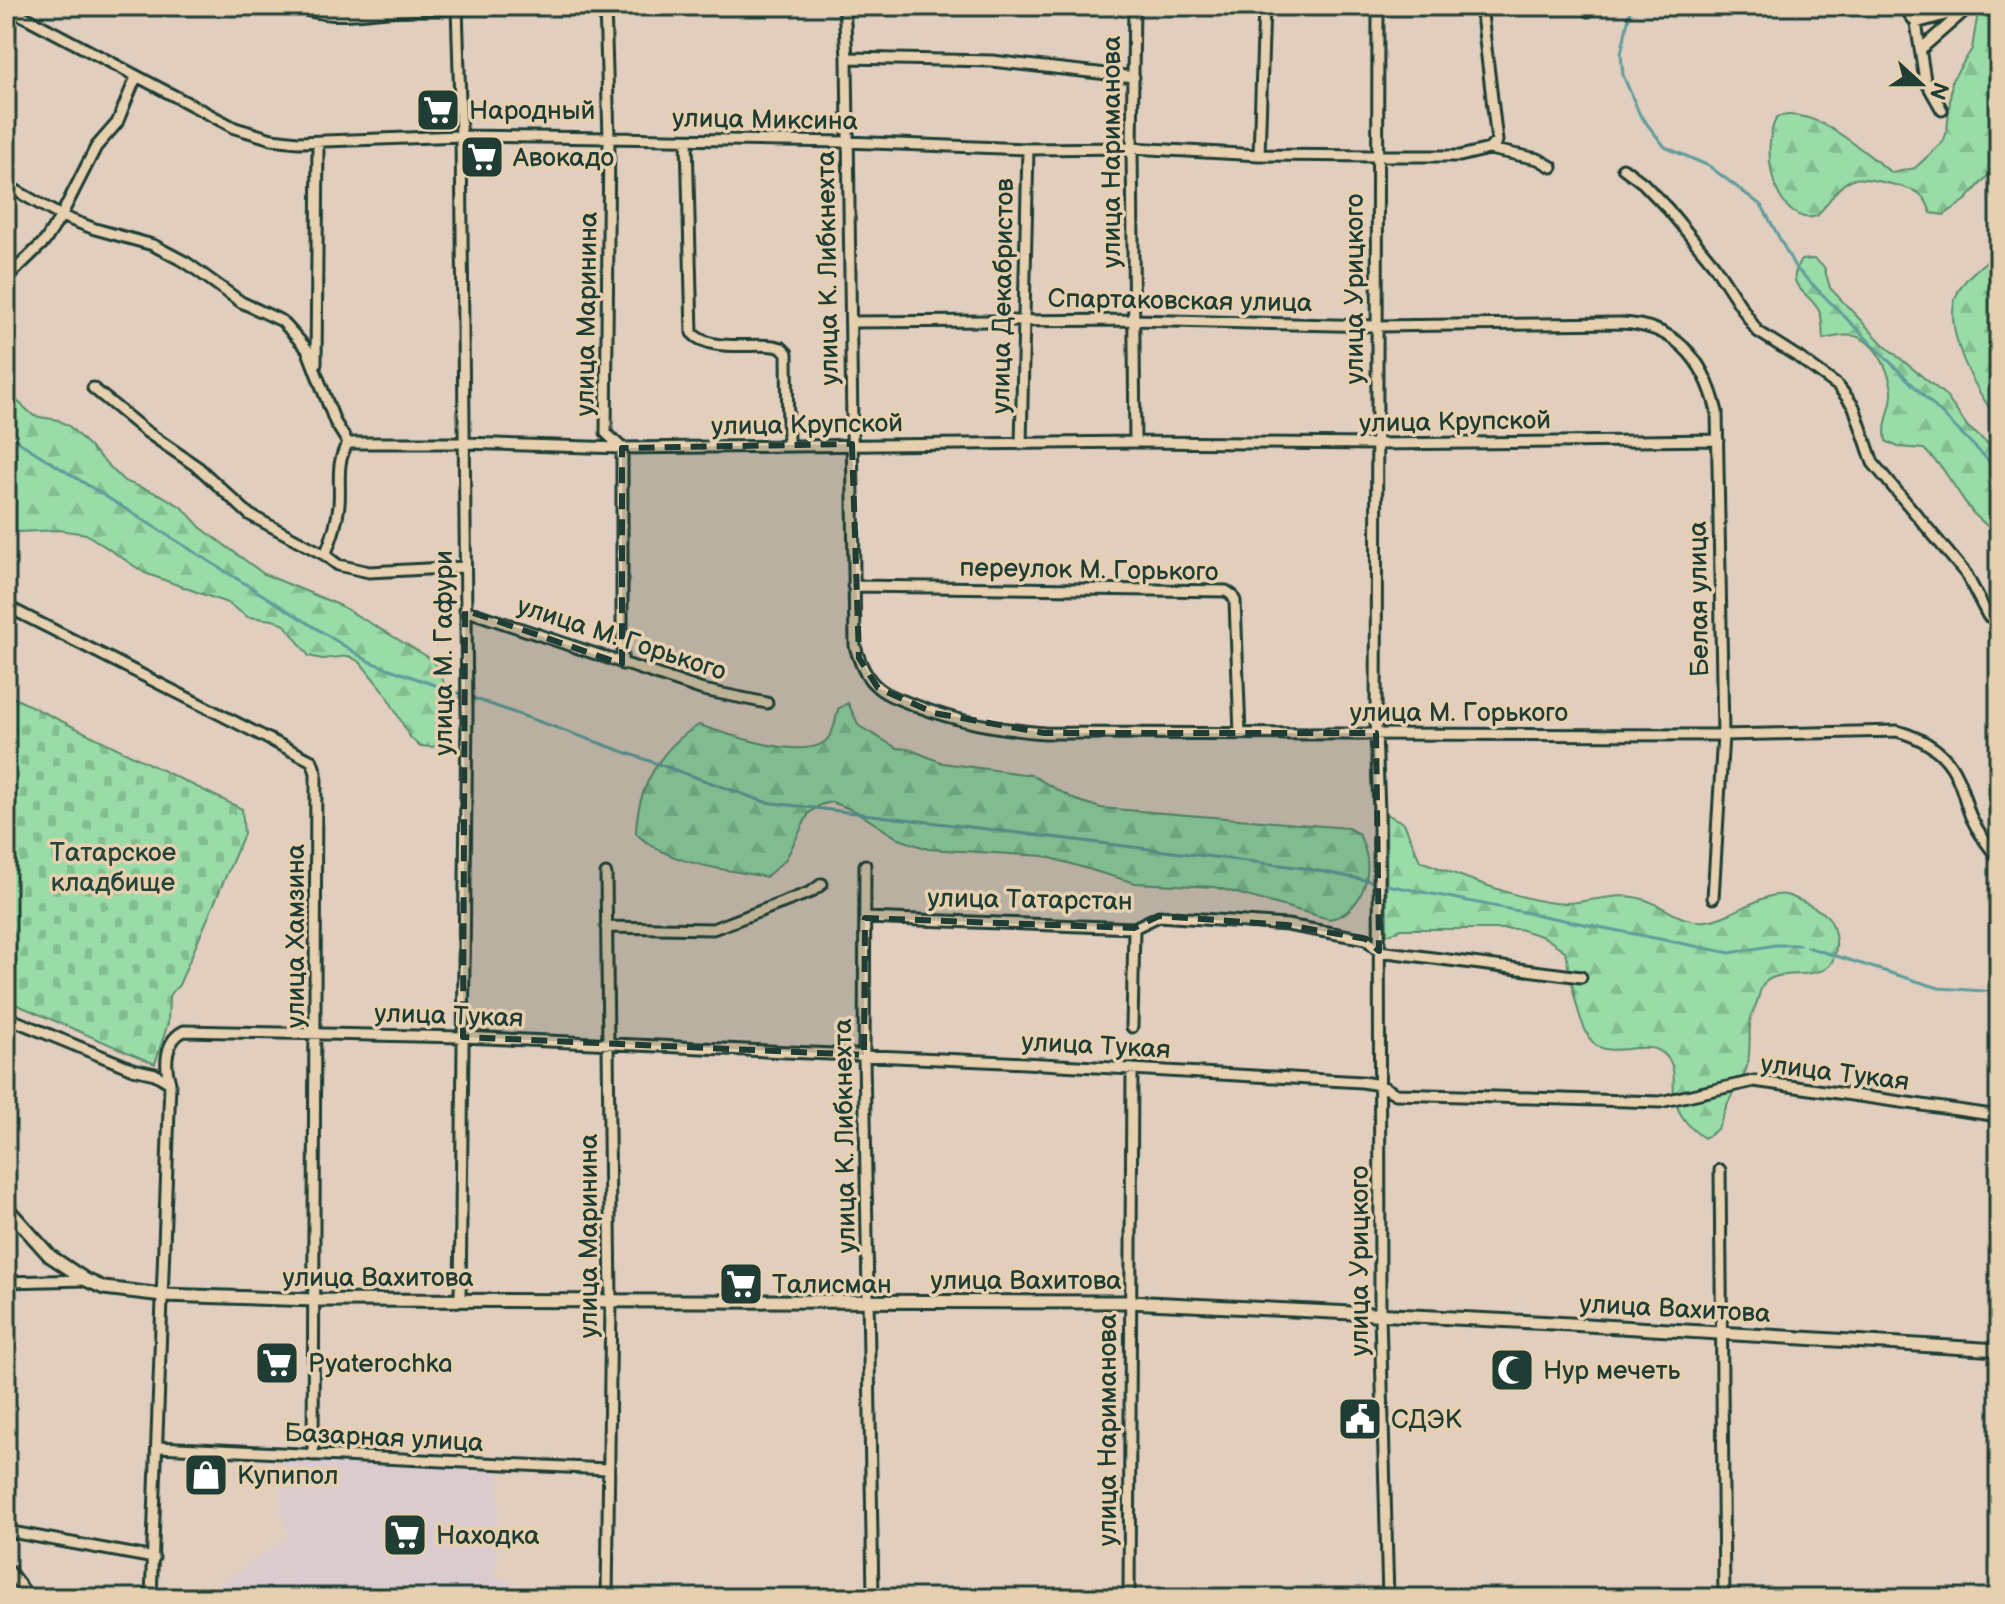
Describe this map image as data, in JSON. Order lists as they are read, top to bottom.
{
  "streets": {
    "street": [
      "улица Миксина",
      "улица Нариманова",
      "улица К. Либкнехта",
      "улица Урицкого",
      "улица Декабристов",
      "Спартаковская улица",
      "улица Маринина",
      "улица Крупской",
      "переулок М. Горького",
      "Белая улица",
      "улица М. Горького",
      "улица М. Гафури",
      "улица Татарстан",
      "улица Хамзина",
      "улица Тукая",
      "улица Вахитова",
      "Базарная улица"
    ]
  },
  "crossings": [
    ["улица Миксина", "улица Нариманова"],
    ["улица Миксина", "улица К. Либкнехта"],
    ["улица Миксина", "улица Урицкого"],
    ["улица Миксина", "улица Декабристов"],
    ["улица Миксина", "улица Маринина"],
    ["улица Миксина", "улица М. Гафури"],
    ["улица Нариманова", "Спартаковская улица"],
    ["улица Нариманова", "улица Крупской"],
    ["улица Нариманова", "улица Тукая"],
    ["улица Нариманова", "улица Вахитова"],
    ["улица К. Либкнехта", "Спартаковская улица"],
    ["улица К. Либкнехта", "улица Крупской"],
    ["улица К. Либкнехта", "переулок М. Горького"],
    ["улица К. Либкнехта", "улица М. Горького"],
    ["улица К. Либкнехта", "улица Татарстан"],
    ["улица К. Либкнехта", "улица Тукая"],
    ["улица К. Либкнехта", "улица Вахитова"],
    ["улица Урицкого", "Спартаковская улица"],
    ["улица Урицкого", "улица Крупской"],
    ["улица Урицкого", "улица М. Горького"],
    ["улица Урицкого", "улица Татарстан"],
    ["улица Урицкого", "улица Тукая"],
    ["улица Урицкого", "улица Вахитова"],
    ["улица Декабристов", "Спартаковская улица"],
    ["улица Декабристов", "улица Крупской"],
    ["Спартаковская улица", "Белая улица"],
    ["улица Маринина", "улица Крупской"],
    ["улица Маринина", "улица М. Горького"],
    ["улица Маринина", "улица Тукая"],
    ["улица Маринина", "улица Вахитова"],
    ["улица Маринина", "Базарная улица"],
    ["улица Крупской", "Белая улица"],
    ["улица Крупской", "улица М. Гафури"],
    ["переулок М. Горького", "улица М. Горького"],
    ["Белая улица", "улица М. Горького"],
    ["улица М. Горького", "улица М. Гафури"],
    ["улица М. Гафури", "улица Тукая"],
    ["улица М. Гафури", "улица Вахитова"],
    ["улица Хамзина", "улица Тукая"],
    ["улица Хамзина", "улица Вахитова"],
    ["улица Хамзина", "Базарная улица"]
  ],
  "parks": ["Татарское кладбище"],
  "places": {
    "supermarket": [
      "Народный",
      "Авокадо",
      "Талисман",
      "Pyaterochka",
      "Находка"
    ],
    "mosque": ["Нур мечеть"],
    "public building": ["СДЭК"],
    "shop": ["Купипол"]
  },
  "north": "right"
}
